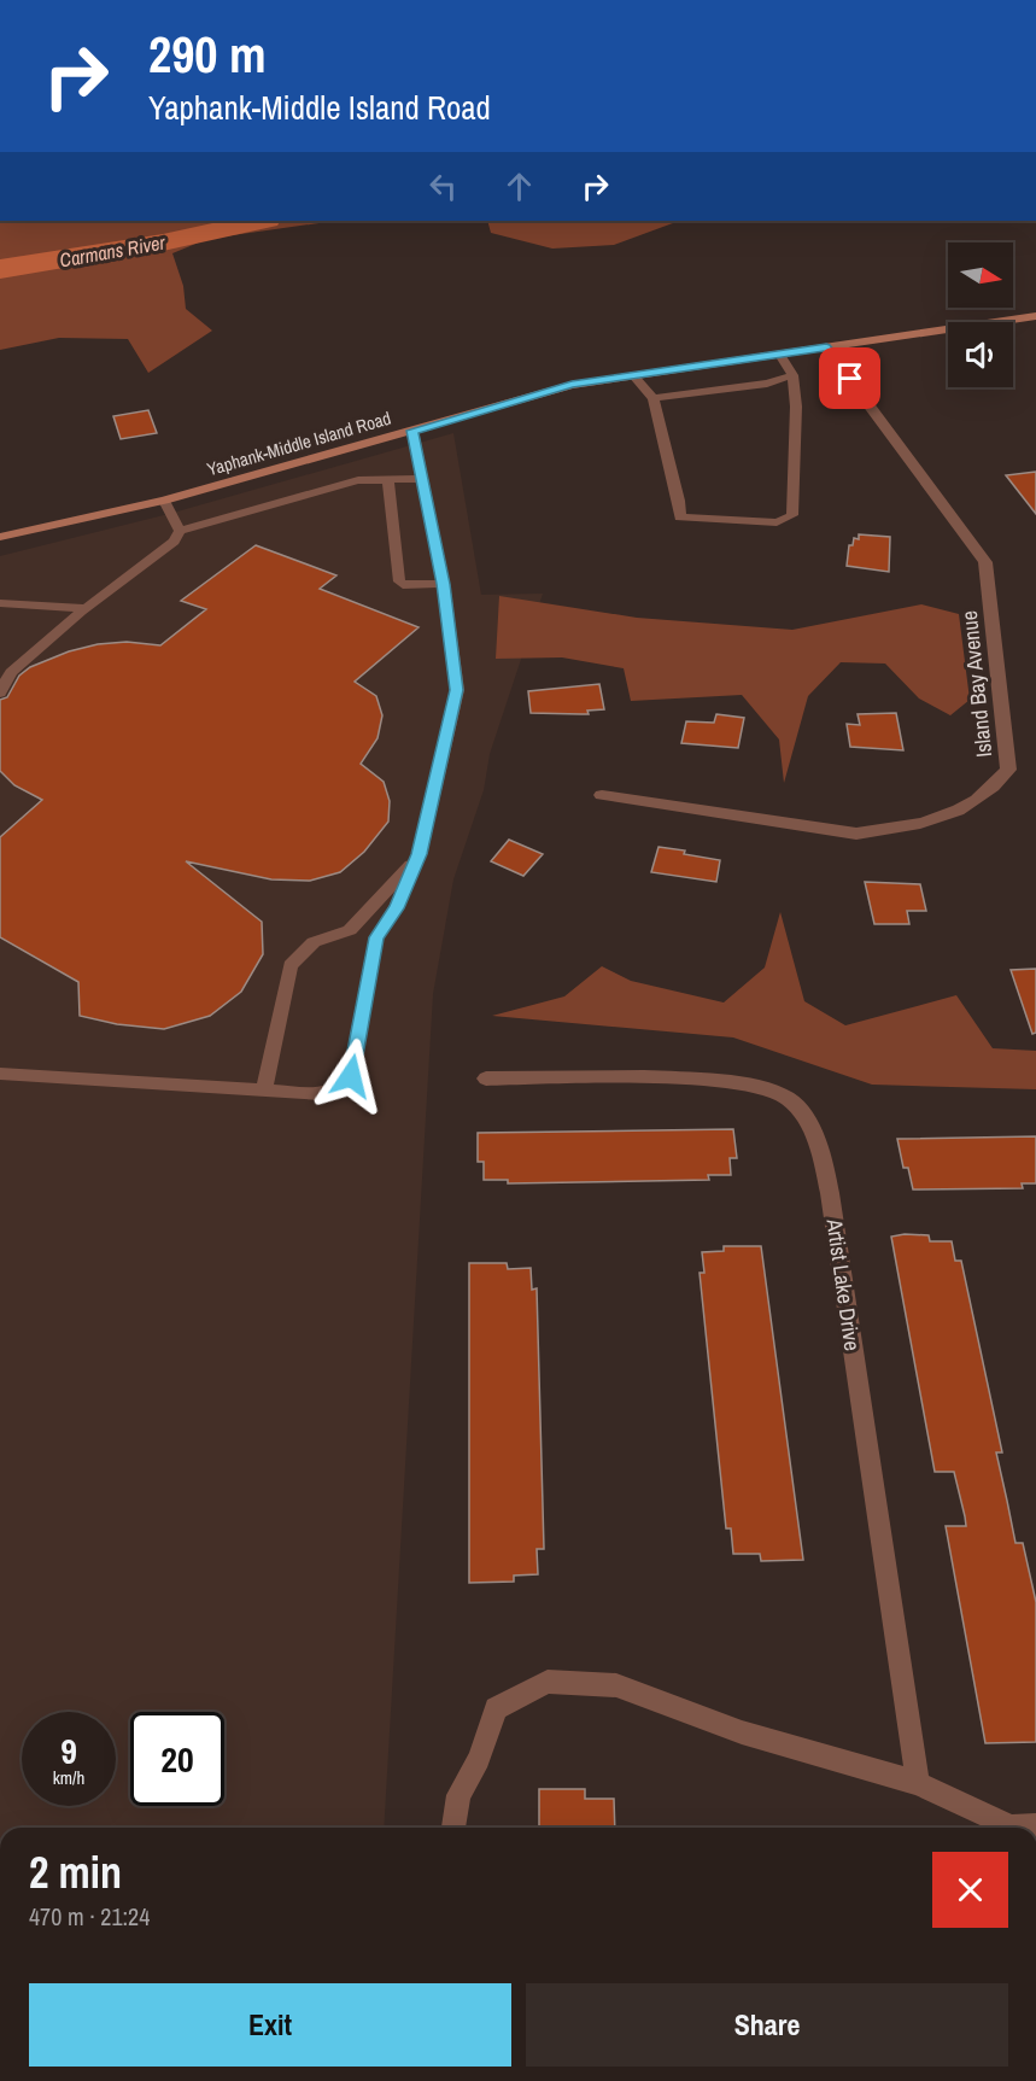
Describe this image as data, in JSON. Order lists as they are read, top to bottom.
{
  "streets": {
    "main road": ["Yaphank-Middle Island Road"],
    "street": ["Island Bay Avenue", "Artist Lake Drive"]
  },
  "crossings": [
    ["Yaphank-Middle Island Road", "Island Bay Avenue"]
  ],
  "water": ["Carmans River"],
  "north": "right",
  "page": {
    "turn": ["290 m", "Yaphank-Middle Island Road"],
    "speed": "9 km/h",
    "limit": "20",
    "heading": ["2 min", "470 m · 21:24"],
    "buttons": ["Exit", "Share"]
  }
}
